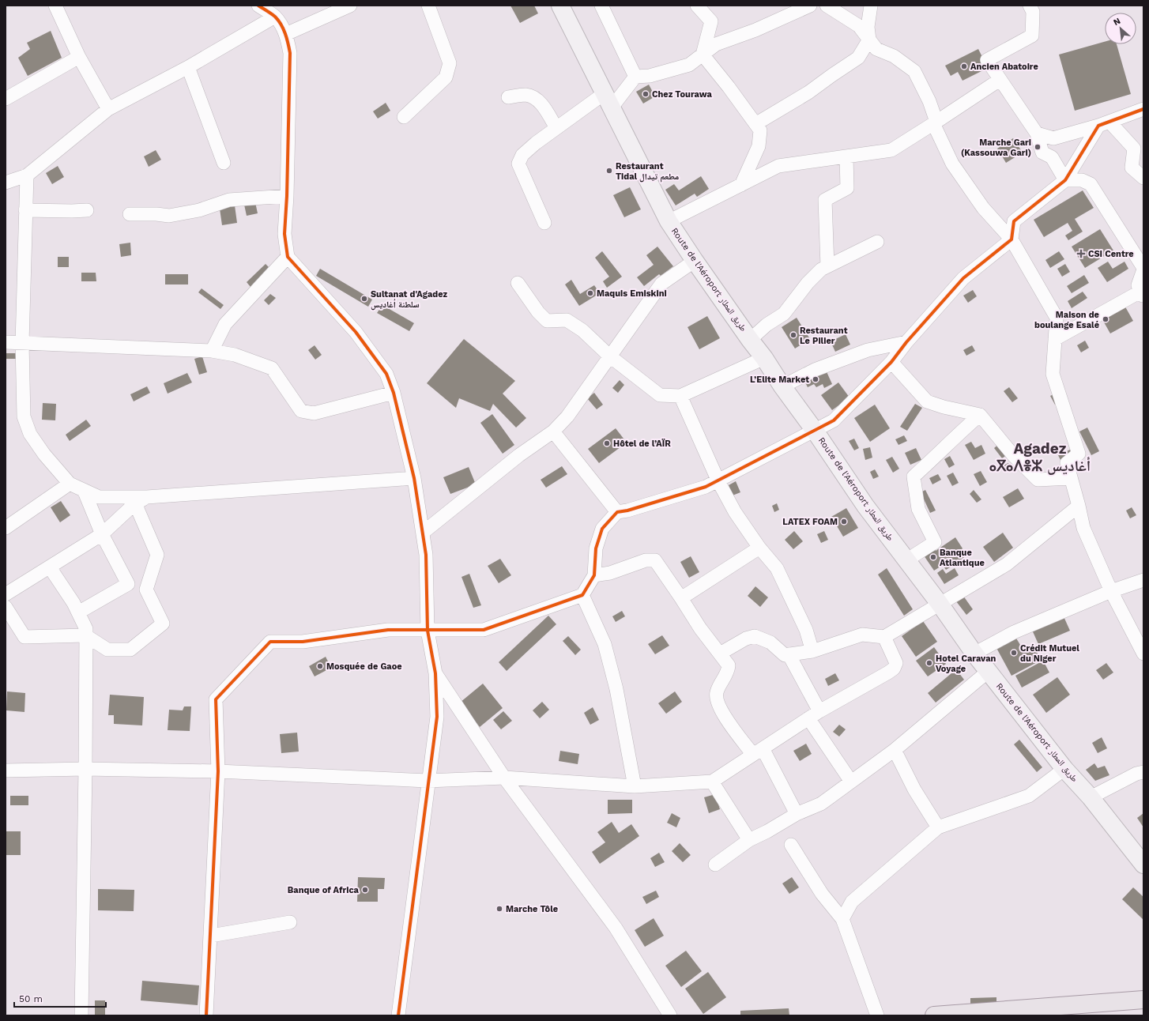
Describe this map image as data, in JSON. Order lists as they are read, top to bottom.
{
  "streets": {
    "main road": ["Route de l'Aéroport طريق المطار"]
  },
  "districts": ["Agadez ⴰⴳⴰⴷⴻⵣ أغاديس"],
  "places": {
    "other": [
      "Ancien Abatoire",
      "Chez Tourawa",
      "Marche Gari (Kassouwa Gari)",
      "Restaurant Tidal مطعم تيدال",
      "Maquis Emiskini",
      "Sultanat d'Agadez سلطنة أغاديس",
      "Maison de boulange Esalé",
      "Restaurant Le Pilier",
      "L’Elite Market",
      "Hôtel de l’AÏR",
      "LATEX FOAM",
      "Banque Atlantique",
      "Crédit Mutuel du Niger",
      "Hotel Caravan Voyage",
      "Mosquée de Gaoe",
      "Banque of Africa",
      "Marche Tôle"
    ],
    "health": ["CSI Centre"]
  },
  "scale_bar": "50 m",
  "north": "top left"
}
